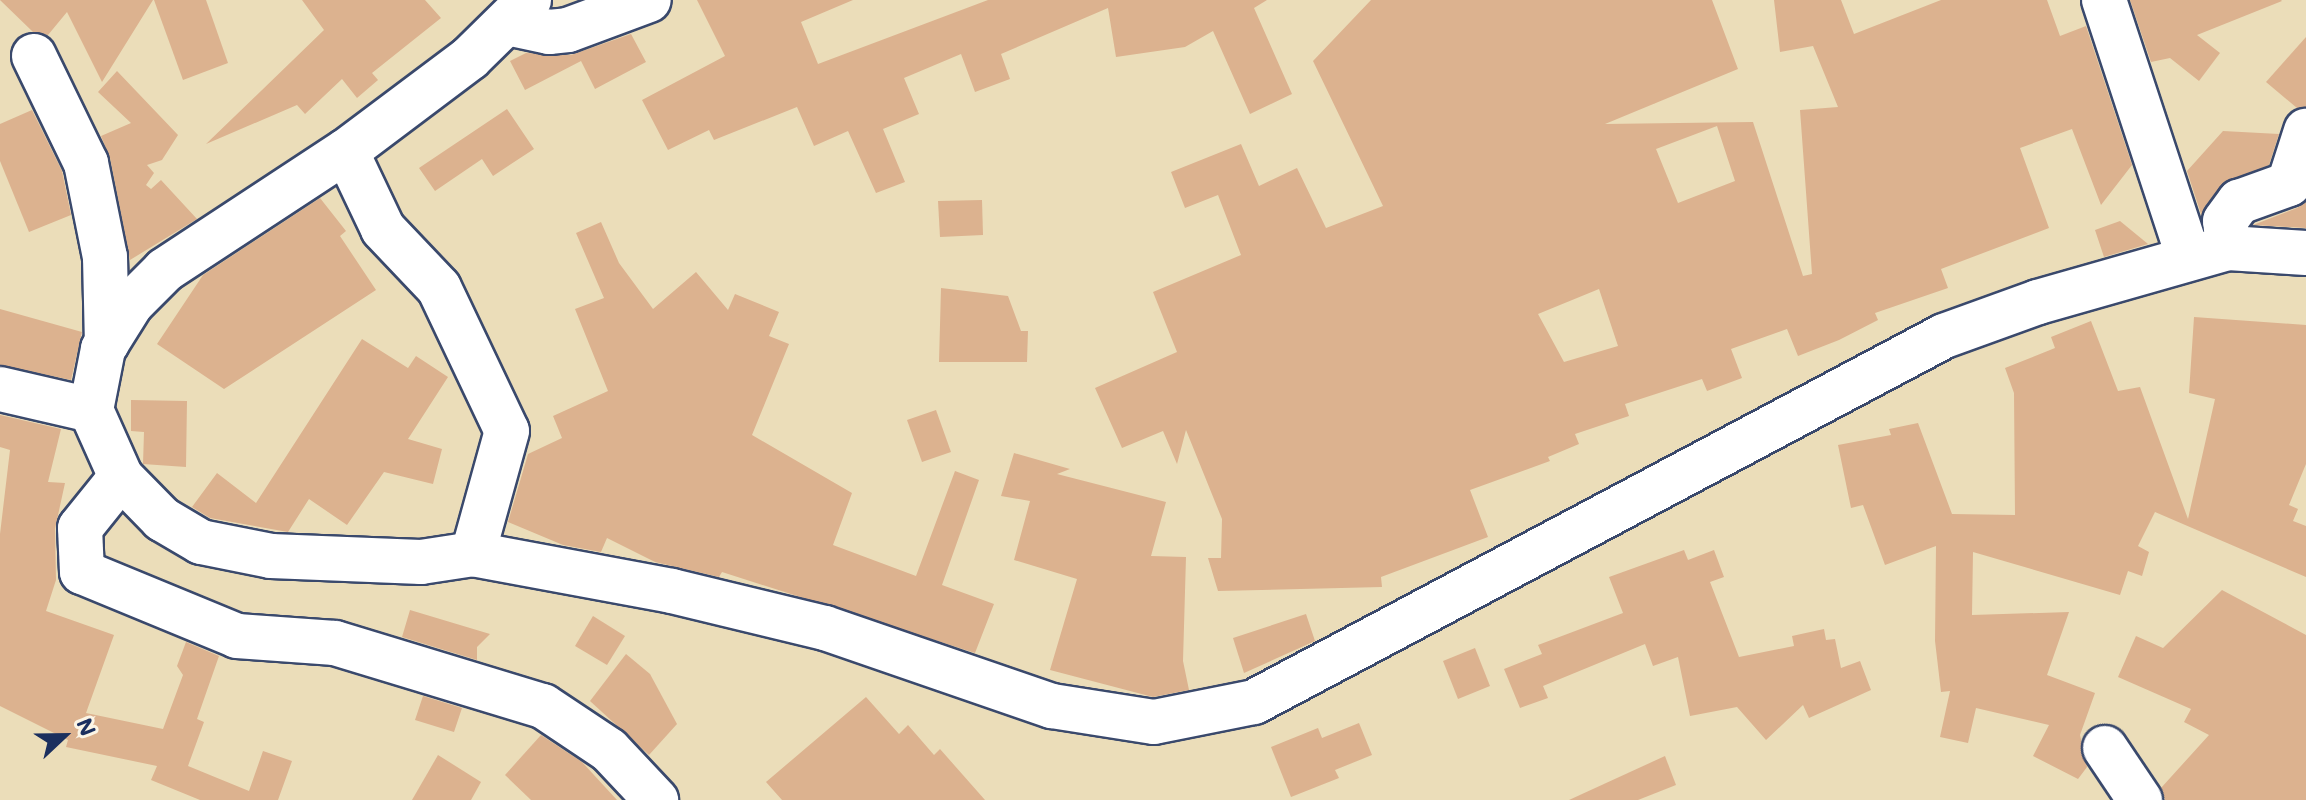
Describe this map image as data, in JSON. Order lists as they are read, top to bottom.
{
  "north": "right"
}
